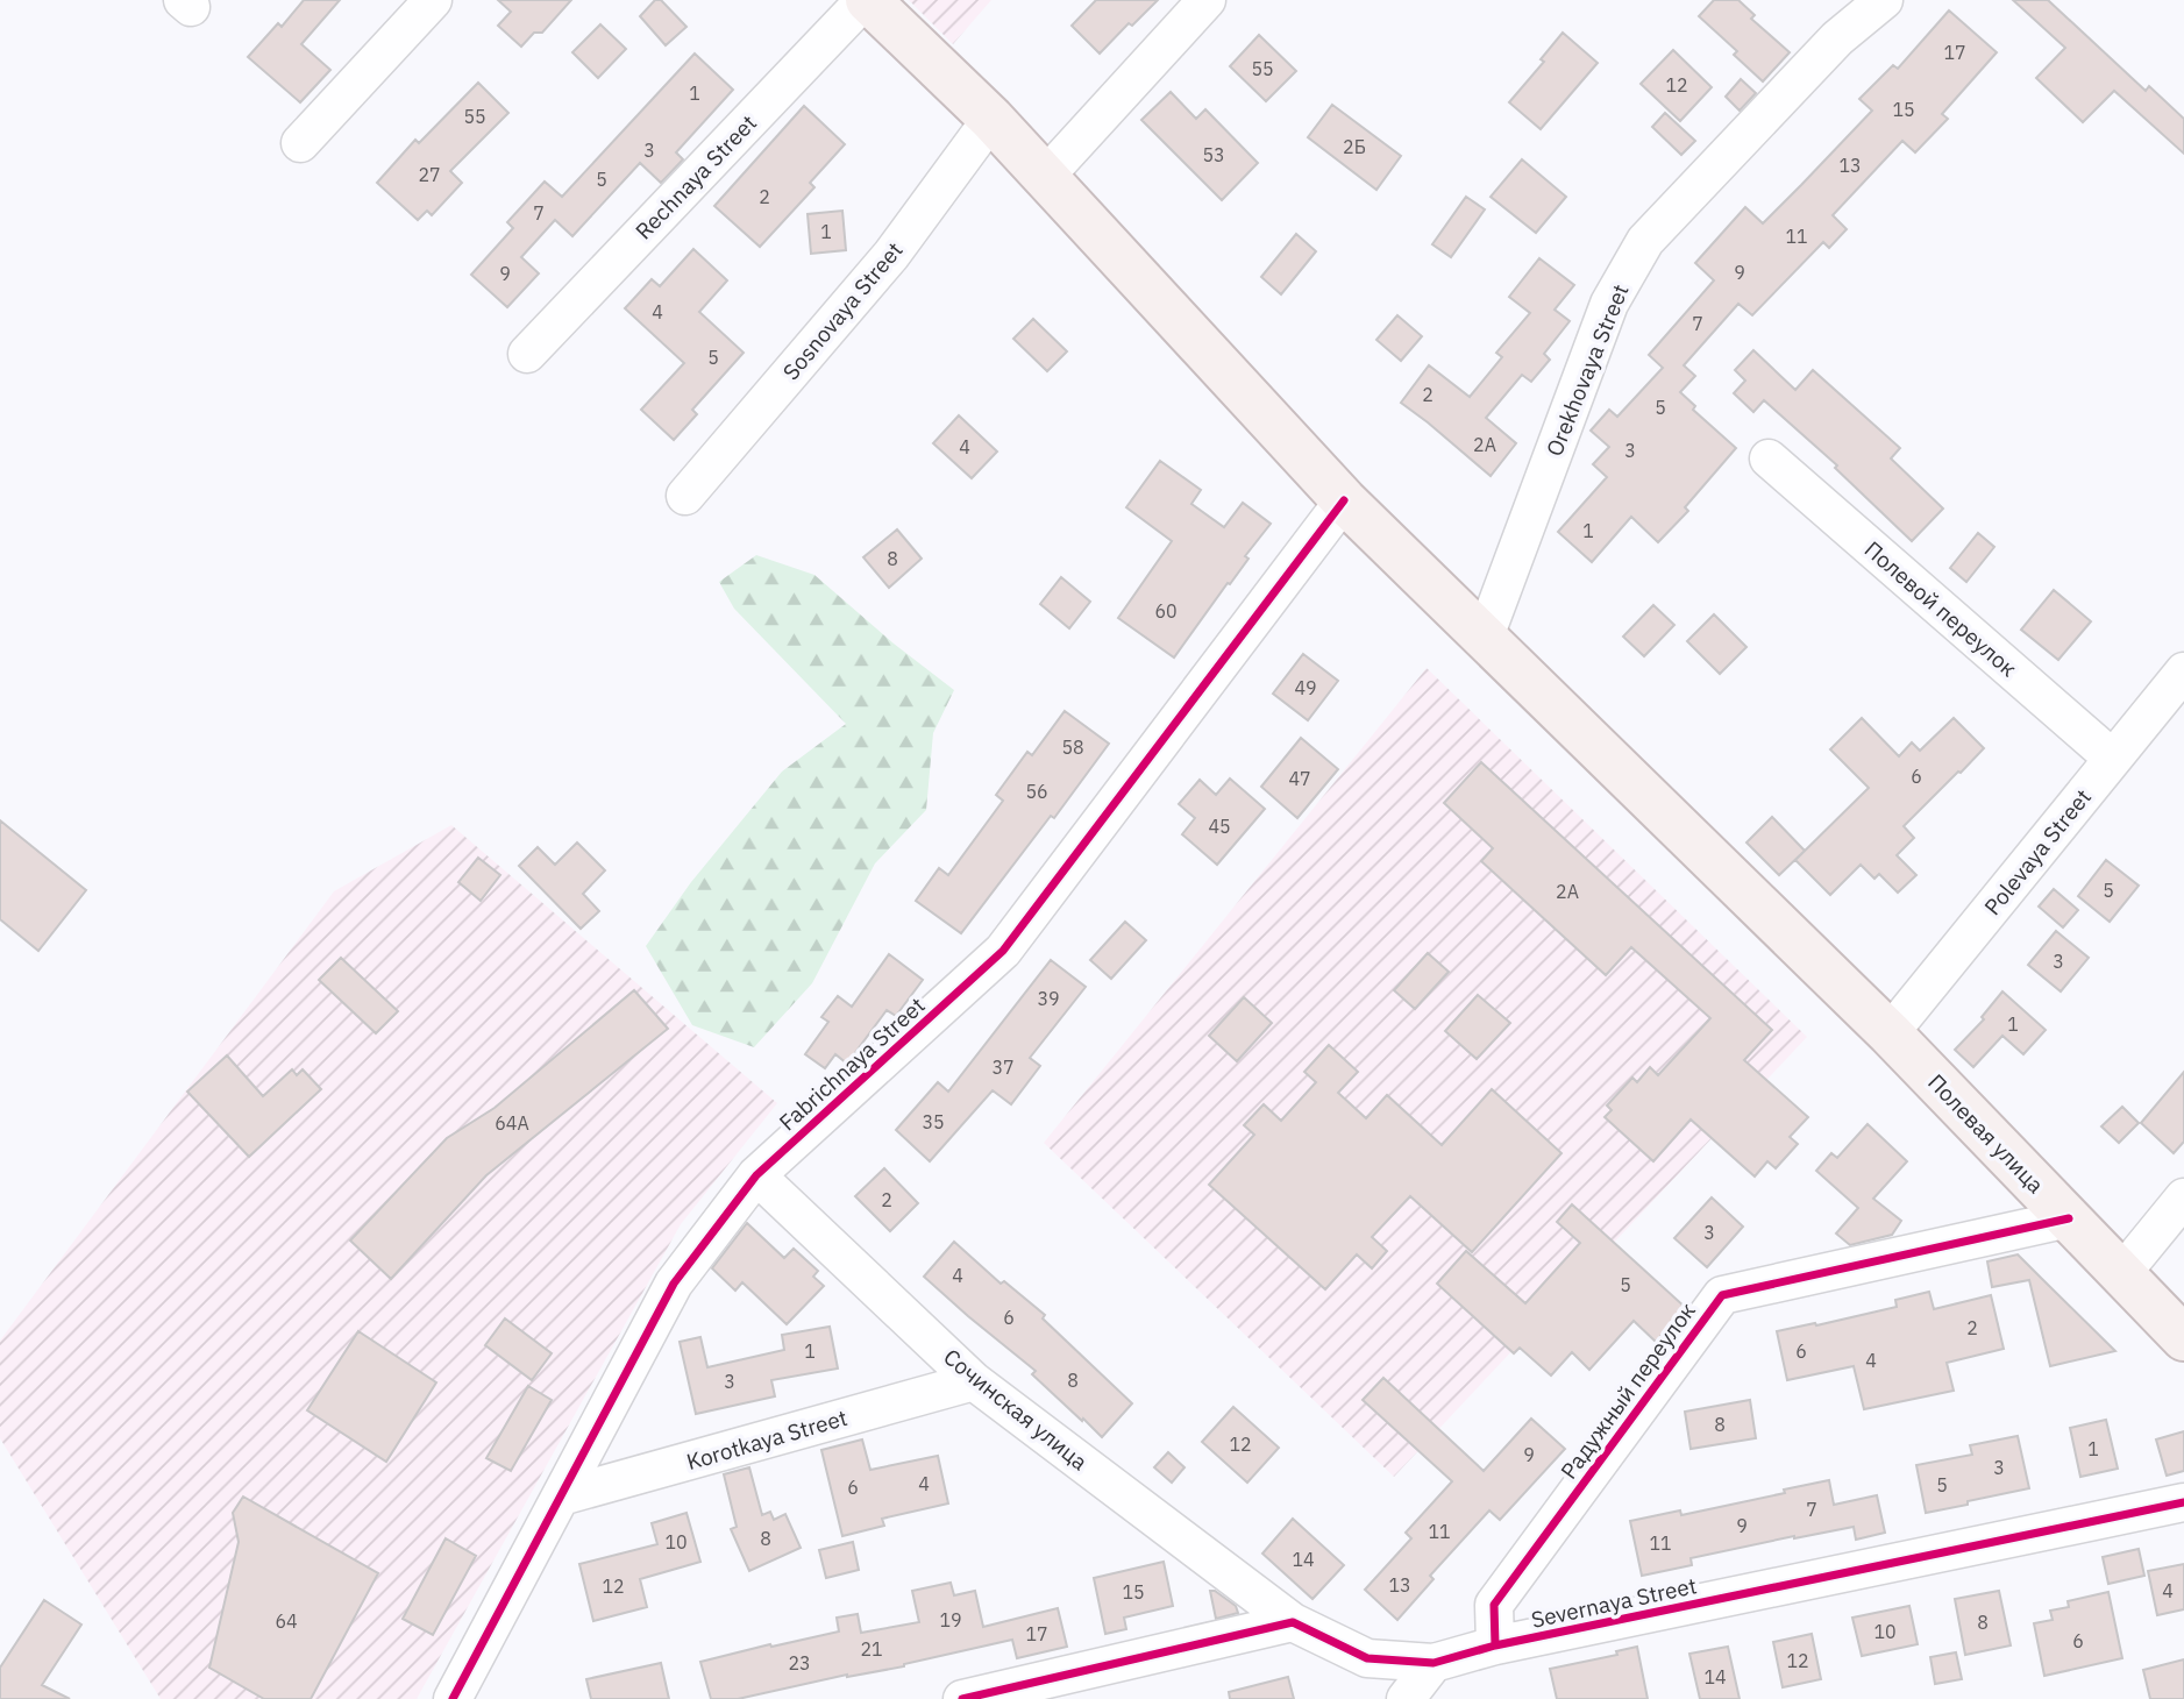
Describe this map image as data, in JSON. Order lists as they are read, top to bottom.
{
  "streets": {
    "main road": ["Полевая улица"],
    "street": [
      "Rechnaya Street",
      "Sosnovaya Street",
      "Orekhovaya Street",
      "Полевой переулок",
      "Polevaya Street",
      "Fabrichnaya Street",
      "Радужный переулок",
      "Сочинская улица",
      "Korotkaya Street",
      "Severnaya Street"
    ]
  },
  "crossings": [
    ["Rechnaya Street", "Полевая улица"],
    ["Sosnovaya Street", "Полевая улица"],
    ["Orekhovaya Street", "Полевая улица"],
    ["Полевой переулок", "Polevaya Street"],
    ["Polevaya Street", "Полевая улица"],
    ["Fabrichnaya Street", "Полевая улица"],
    ["Fabrichnaya Street", "Сочинская улица"],
    ["Fabrichnaya Street", "Korotkaya Street"],
    ["Полевая улица", "Радужный переулок"],
    ["Радужный переулок", "Severnaya Street"],
    ["Сочинская улица", "Korotkaya Street"],
    ["Сочинская улица", "Severnaya Street"]
  ],
  "house_numbers": [
    "17",
    "55",
    "12",
    "1",
    "15",
    "55",
    "2Б",
    "3",
    "53",
    "13",
    "27",
    "5",
    "2",
    "7",
    "1",
    "11",
    "9",
    "9",
    "4",
    "7",
    "5",
    "2",
    "5",
    "2А",
    "4",
    "3",
    "1",
    "8",
    "60",
    "49",
    "58",
    "6",
    "47",
    "56",
    "45",
    "5",
    "2А",
    "3",
    "39",
    "1",
    "37",
    "35",
    "64А",
    "2",
    "3",
    "4",
    "5",
    "6",
    "2",
    "1",
    "6",
    "4",
    "8",
    "3",
    "8",
    "12",
    "1",
    "9",
    "3",
    "4",
    "5",
    "6",
    "7",
    "9",
    "11",
    "8",
    "10",
    "11",
    "14",
    "13",
    "12",
    "4",
    "15",
    "19",
    "64",
    "8",
    "10",
    "17",
    "6",
    "21",
    "12",
    "23",
    "14"
  ]
}
